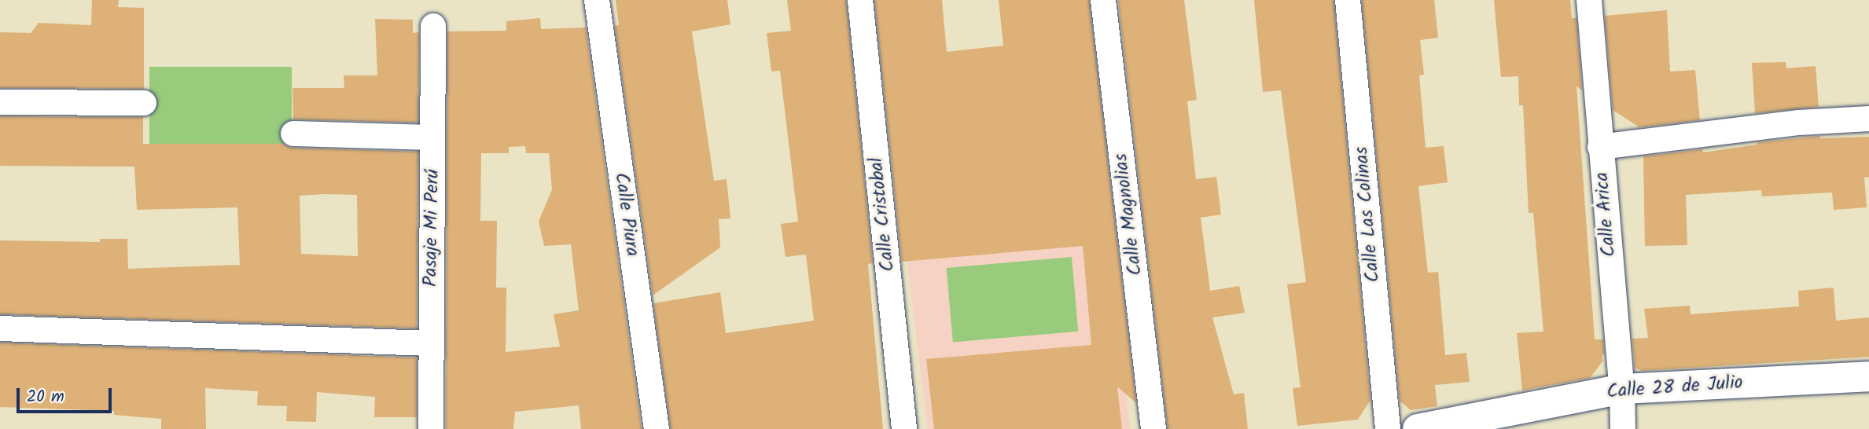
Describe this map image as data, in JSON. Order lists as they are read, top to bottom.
{
  "streets": {
    "street": [
      "Calle Piura",
      "Calle Cristobal",
      "Calle Magnolias",
      "Calle Las Colinas",
      "Calle Arica",
      "Pasaje Mi Perú",
      "Calle 28 de Julio"
    ]
  },
  "crossings": [
    ["Calle Arica", "Calle 28 de Julio"]
  ],
  "scale_bar": "20 m"
}
